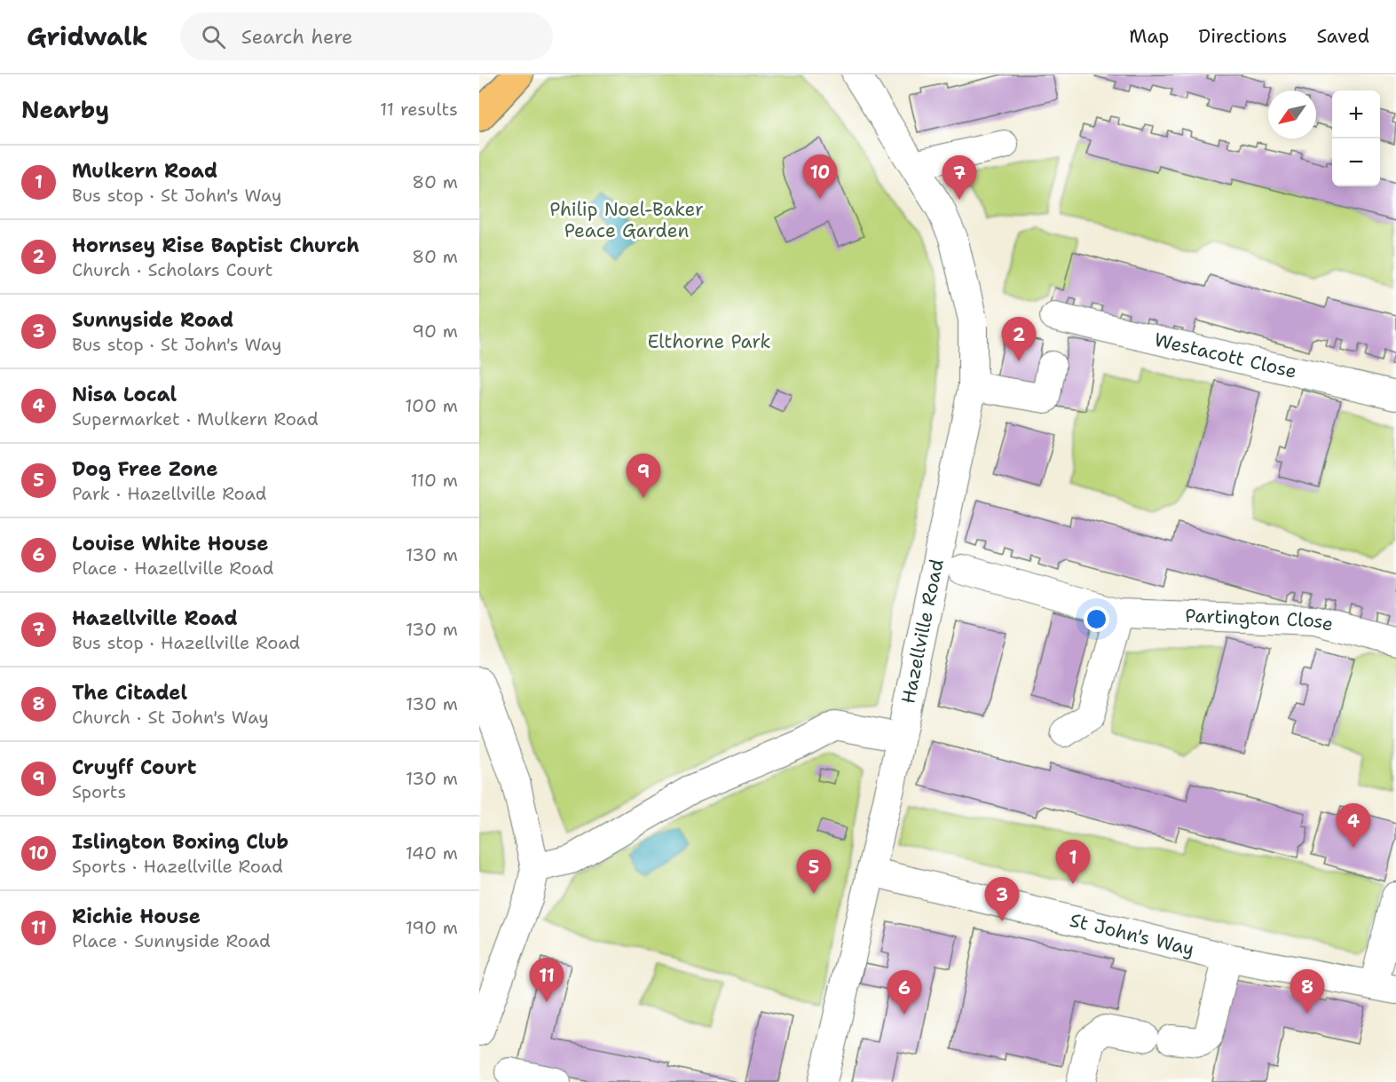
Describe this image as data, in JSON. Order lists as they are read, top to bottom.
{
  "streets": {
    "street": [
      "Westacott Close",
      "Partington Close",
      "Hazellville Road",
      "St John's Way"
    ]
  },
  "crossings": [
    ["Hazellville Road", "St John's Way"]
  ],
  "parks": ["Philip Noel-Baker Peace Garden", "Elthorne Park"],
  "north": "bottom left",
  "page": {
    "header": "Gridwalk",
    "search": "Search here",
    "nav": ["Map", "Directions", "Saved"],
    "heading": ["Nearby", "11 results"],
    "map_buttons": ["+", "−"],
    "list": [
      {
        "mark": "1",
        "name": "Mulkern Road",
        "note": "Bus stop · St John's Way",
        "value": "80 m"
      },
      {
        "mark": "2",
        "name": "Hornsey Rise Baptist Church",
        "note": "Church · Scholars Court",
        "value": "80 m"
      },
      {
        "mark": "3",
        "name": "Sunnyside Road",
        "note": "Bus stop · St John's Way",
        "value": "90 m"
      },
      {
        "mark": "4",
        "name": "Nisa Local",
        "note": "Supermarket · Mulkern Road",
        "value": "100 m"
      },
      {
        "mark": "5",
        "name": "Dog Free Zone",
        "note": "Park · Hazellville Road",
        "value": "110 m"
      },
      {
        "mark": "6",
        "name": "Louise White House",
        "note": "Place · Hazellville Road",
        "value": "130 m"
      },
      {
        "mark": "7",
        "name": "Hazellville Road",
        "note": "Bus stop · Hazellville Road",
        "value": "130 m"
      },
      {
        "mark": "8",
        "name": "The Citadel",
        "note": "Church · St John's Way",
        "value": "130 m"
      },
      {
        "mark": "9",
        "name": "Cruyff Court",
        "note": "Sports",
        "value": "130 m"
      },
      {
        "mark": "10",
        "name": "Islington Boxing Club",
        "note": "Sports · Hazellville Road",
        "value": "140 m"
      },
      {
        "mark": "11",
        "name": "Richie House",
        "note": "Place · Sunnyside Road",
        "value": "190 m"
      }
    ],
    "pins": [
      "10",
      "7",
      "2",
      "9",
      "4",
      "1",
      "5",
      "3",
      "11",
      "8",
      "6"
    ]
  }
}
